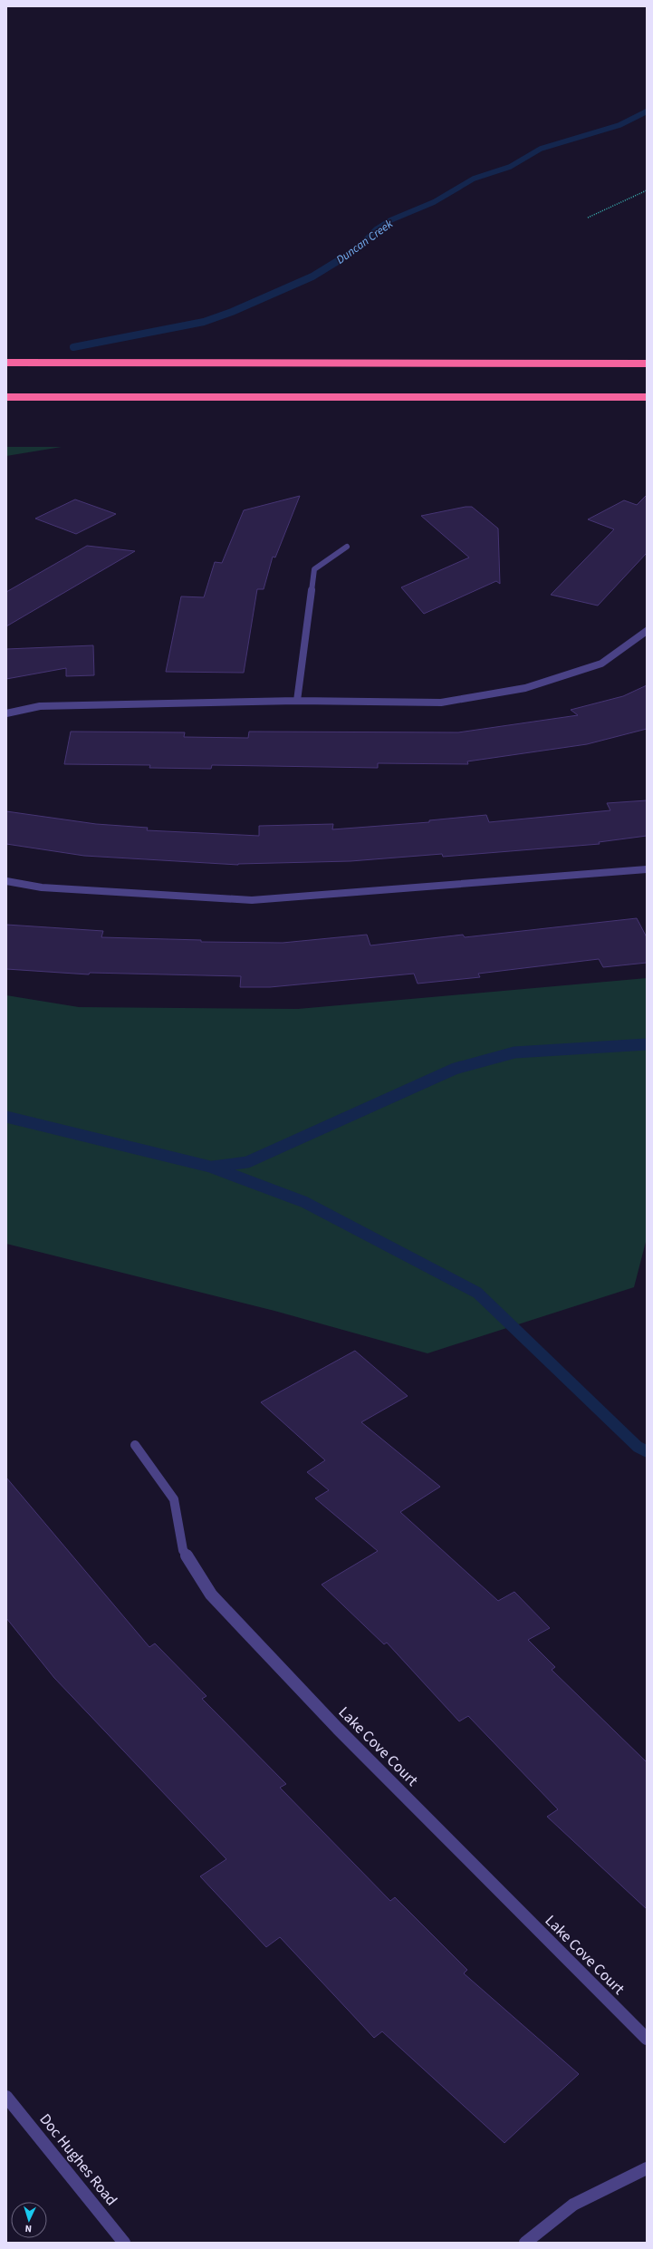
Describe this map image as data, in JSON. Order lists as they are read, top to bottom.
{
  "streets": {
    "street": ["Lake Cove Court", "Doc Hughes Road"]
  },
  "water": ["Duncan Creek"],
  "north": "bottom"
}
